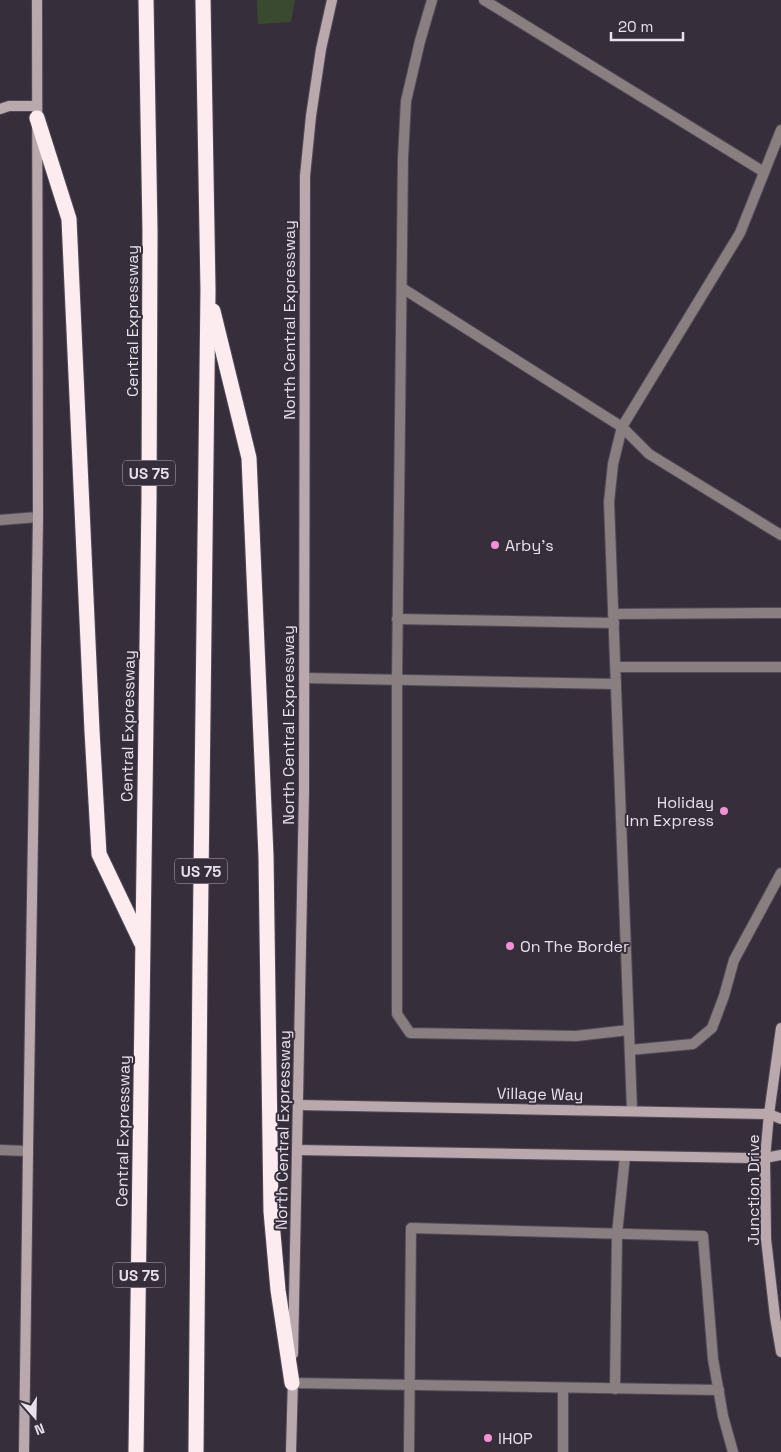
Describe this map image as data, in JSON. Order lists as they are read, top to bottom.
{
  "streets": {
    "highway": ["Central Expressway", "US 75"],
    "main road": ["North Central Expressway", "Village Way", "Junction Drive"]
  },
  "crossings": [
    ["North Central Expressway", "Village Way"],
    ["Village Way", "Junction Drive"]
  ],
  "places": [
    "Arby's",
    "Holiday Inn Express",
    "On The Border",
    "IHOP"
  ],
  "scale_bar": "20 m",
  "north": "bottom"
}
